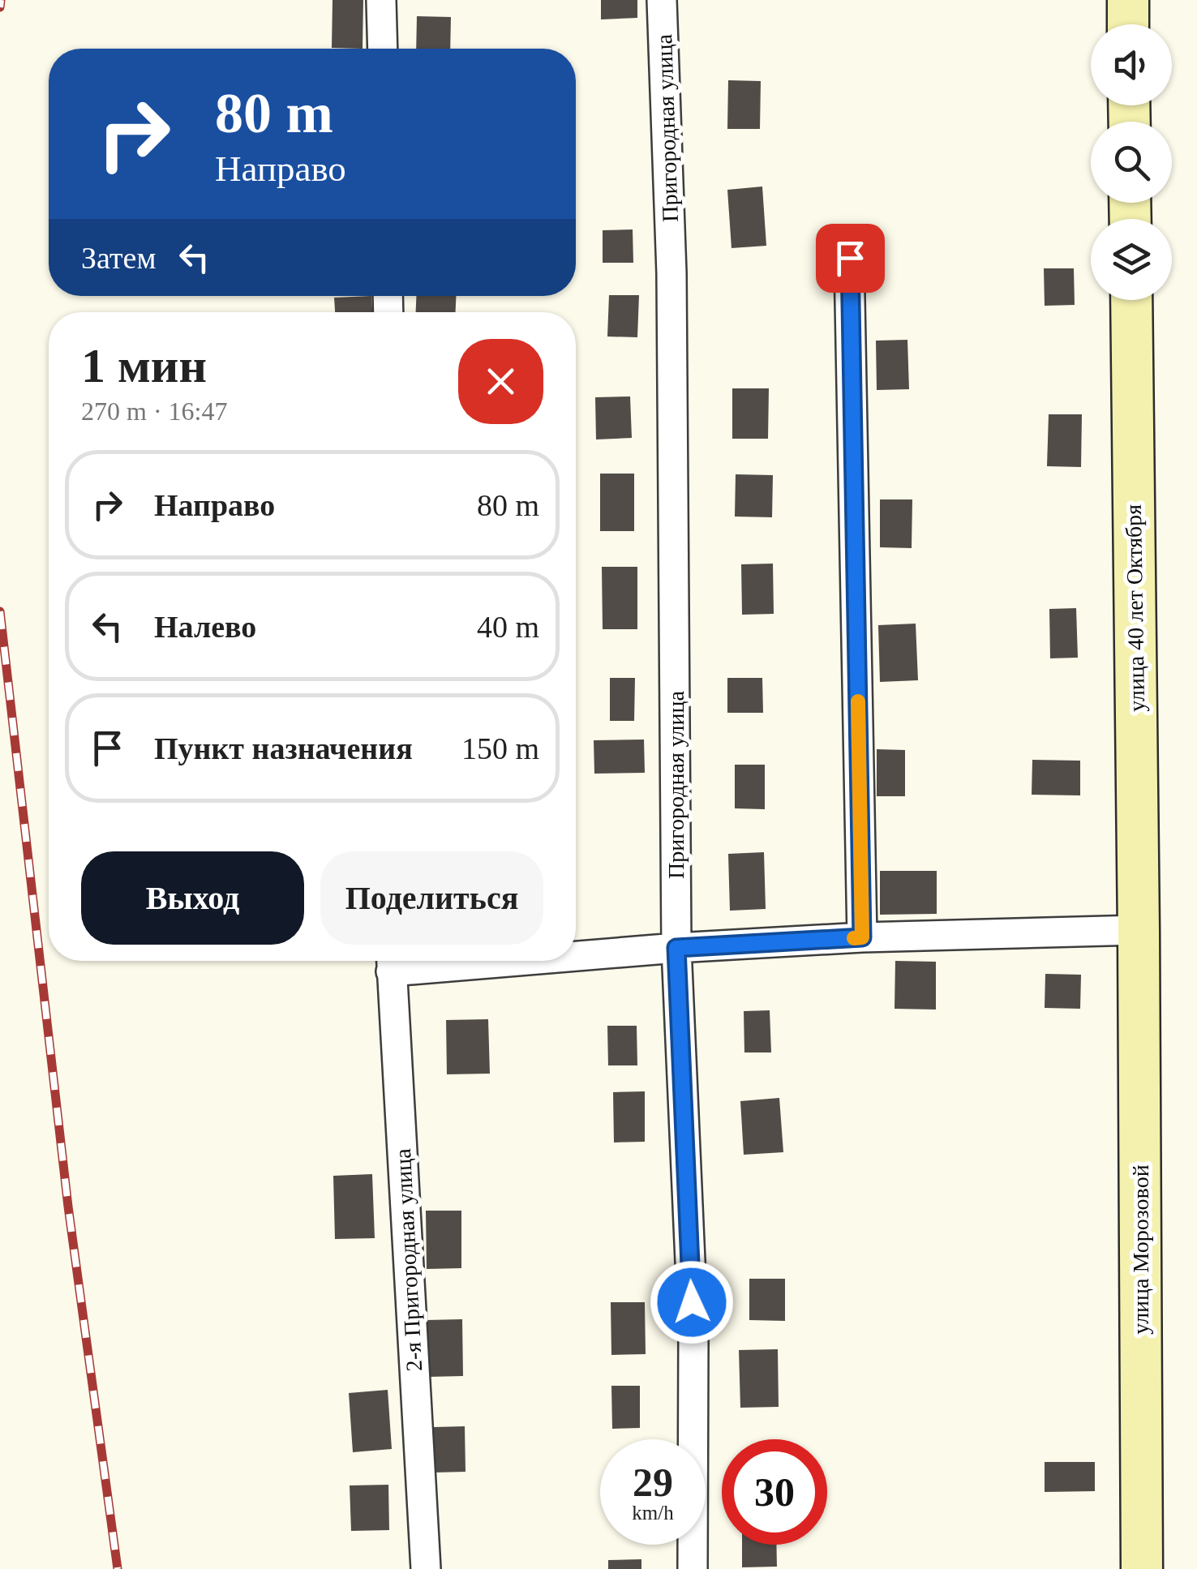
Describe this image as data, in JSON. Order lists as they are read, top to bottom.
{
  "streets": {
    "main road": ["улица 40 лет Октября", "улица Морозовой"],
    "street": ["Пригородная улица", "2-я Пригородная улица"]
  },
  "crossings": [
    ["улица 40 лет Октября", "улица Морозовой"]
  ],
  "page": {
    "turn": ["80 m", "Направо"],
    "then": "Затем",
    "heading": ["1 мин", "270 m · 16:47"],
    "list": [
      {
        "name": "Направо",
        "value": "80 m"
      },
      {
        "name": "Налево",
        "value": "40 m"
      },
      {
        "name": "Пункт назначения",
        "value": "150 m"
      }
    ],
    "buttons": ["Выход", "Поделиться"],
    "speed": "29 km/h",
    "limit": "30"
  }
}
